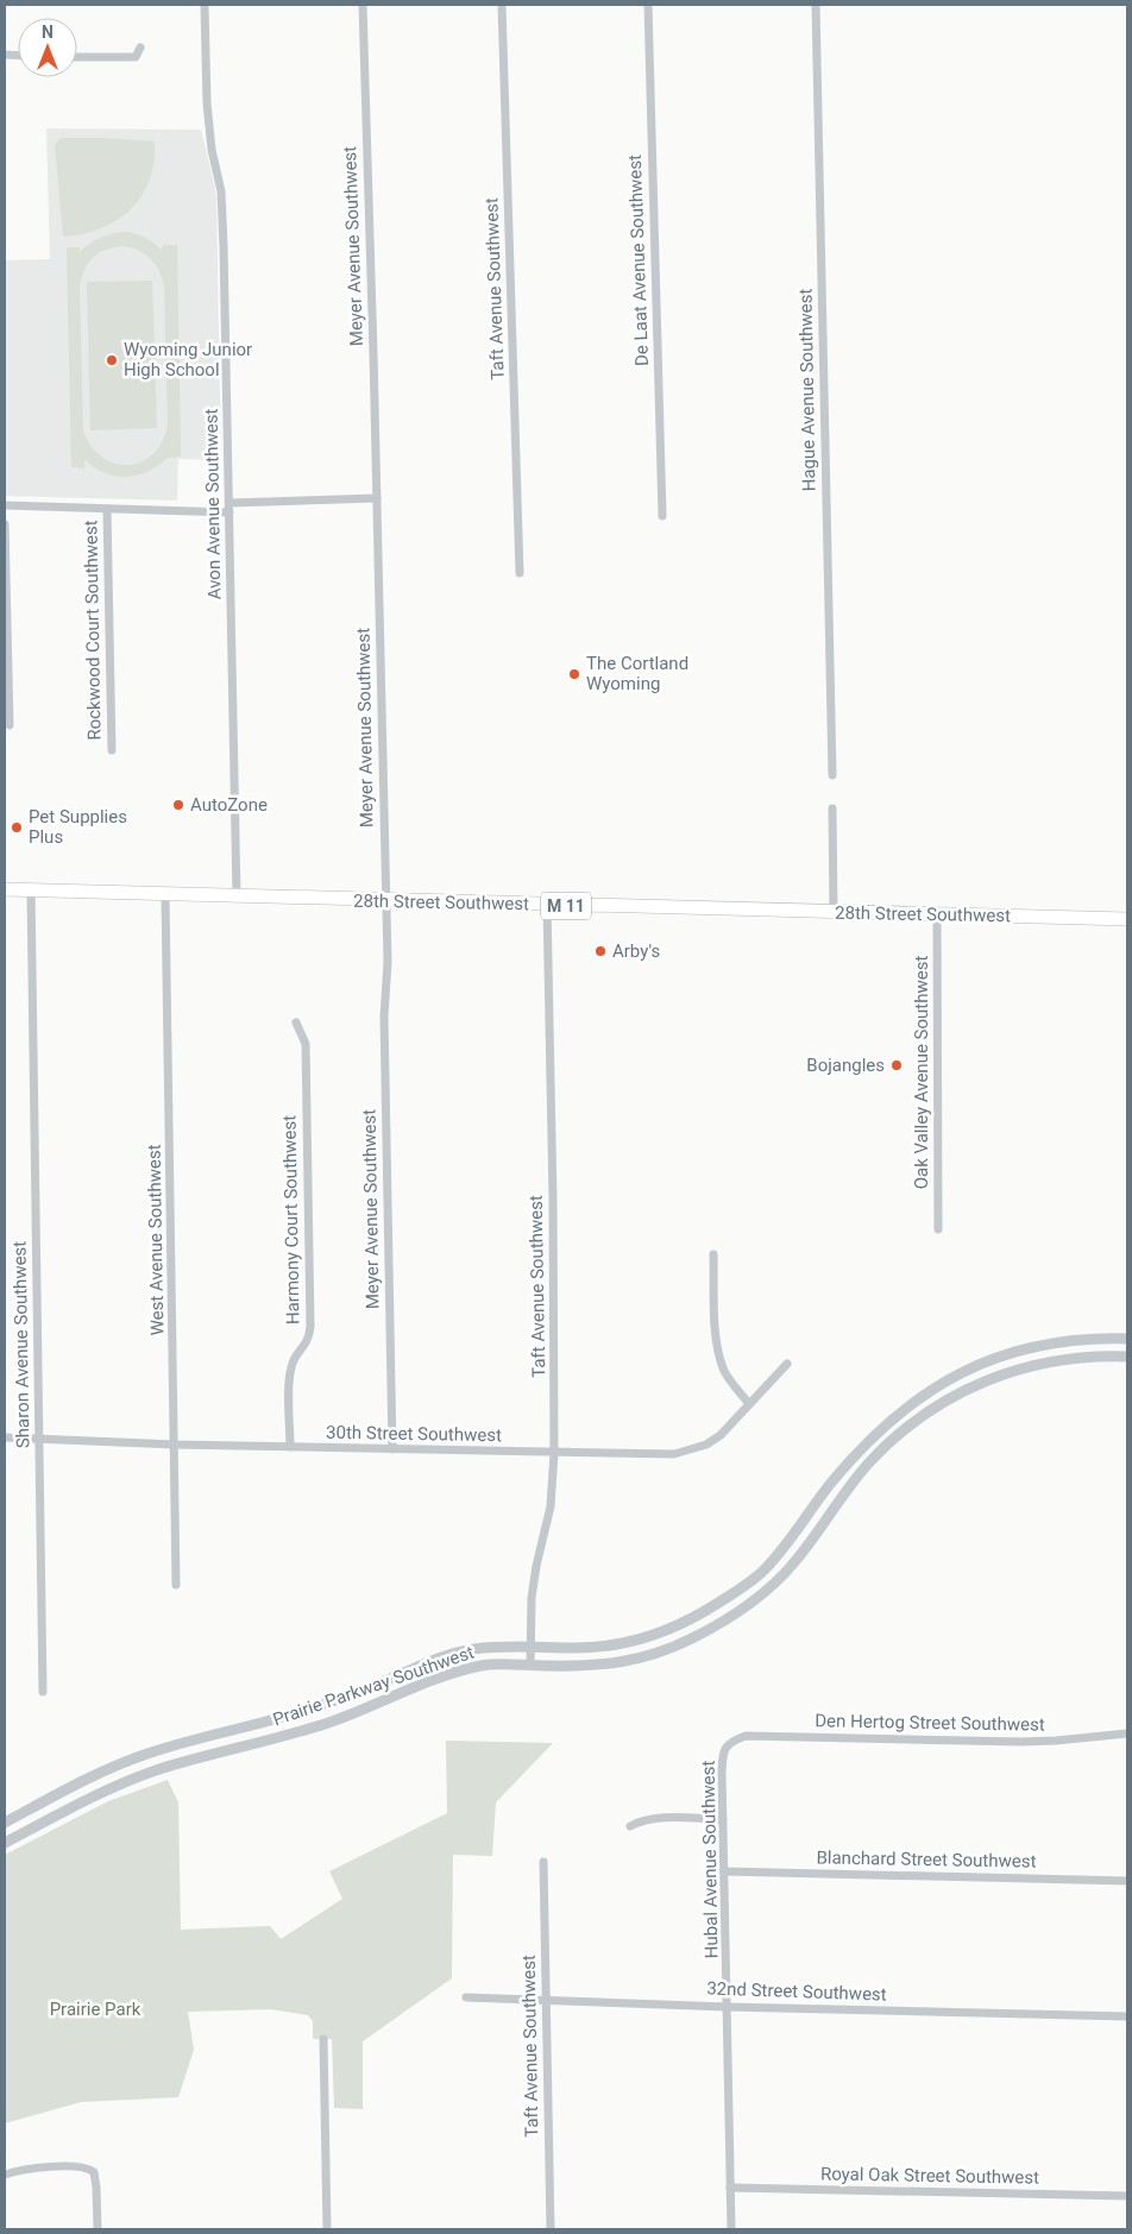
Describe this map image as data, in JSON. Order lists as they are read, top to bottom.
{
  "streets": {
    "main road": ["28th Street Southwest", "M 11"],
    "street": [
      "Meyer Avenue Southwest",
      "De Laat Avenue Southwest",
      "Taft Avenue Southwest",
      "Hague Avenue Southwest",
      "Avon Avenue Southwest",
      "Rockwood Court Southwest",
      "Oak Valley Avenue Southwest",
      "Harmony Court Southwest",
      "West Avenue Southwest",
      "Sharon Avenue Southwest",
      "30th Street Southwest",
      "Prairie Parkway Southwest",
      "Den Hertog Street Southwest",
      "Hubal Avenue Southwest",
      "Blanchard Street Southwest",
      "32nd Street Southwest",
      "Royal Oak Street Southwest"
    ]
  },
  "crossings": [
    ["Meyer Avenue Southwest", "28th Street Southwest"],
    ["Meyer Avenue Southwest", "30th Street Southwest"],
    ["Taft Avenue Southwest", "28th Street Southwest"],
    ["Taft Avenue Southwest", "30th Street Southwest"],
    ["Taft Avenue Southwest", "Prairie Parkway Southwest"],
    ["Taft Avenue Southwest", "32nd Street Southwest"],
    ["Avon Avenue Southwest", "28th Street Southwest"],
    ["28th Street Southwest", "Oak Valley Avenue Southwest"],
    ["28th Street Southwest", "West Avenue Southwest"],
    ["28th Street Southwest", "Sharon Avenue Southwest"],
    ["Harmony Court Southwest", "30th Street Southwest"],
    ["West Avenue Southwest", "30th Street Southwest"],
    ["Sharon Avenue Southwest", "30th Street Southwest"],
    ["Den Hertog Street Southwest", "Hubal Avenue Southwest"],
    ["Hubal Avenue Southwest", "Blanchard Street Southwest"],
    ["Hubal Avenue Southwest", "32nd Street Southwest"],
    ["Hubal Avenue Southwest", "Royal Oak Street Southwest"]
  ],
  "parks": ["Prairie Park"],
  "places": [
    "Wyoming Junior High School",
    "The Cortland Wyoming",
    "AutoZone",
    "Pet Supplies Plus",
    "Arby's",
    "Bojangles"
  ],
  "north": "top"
}
